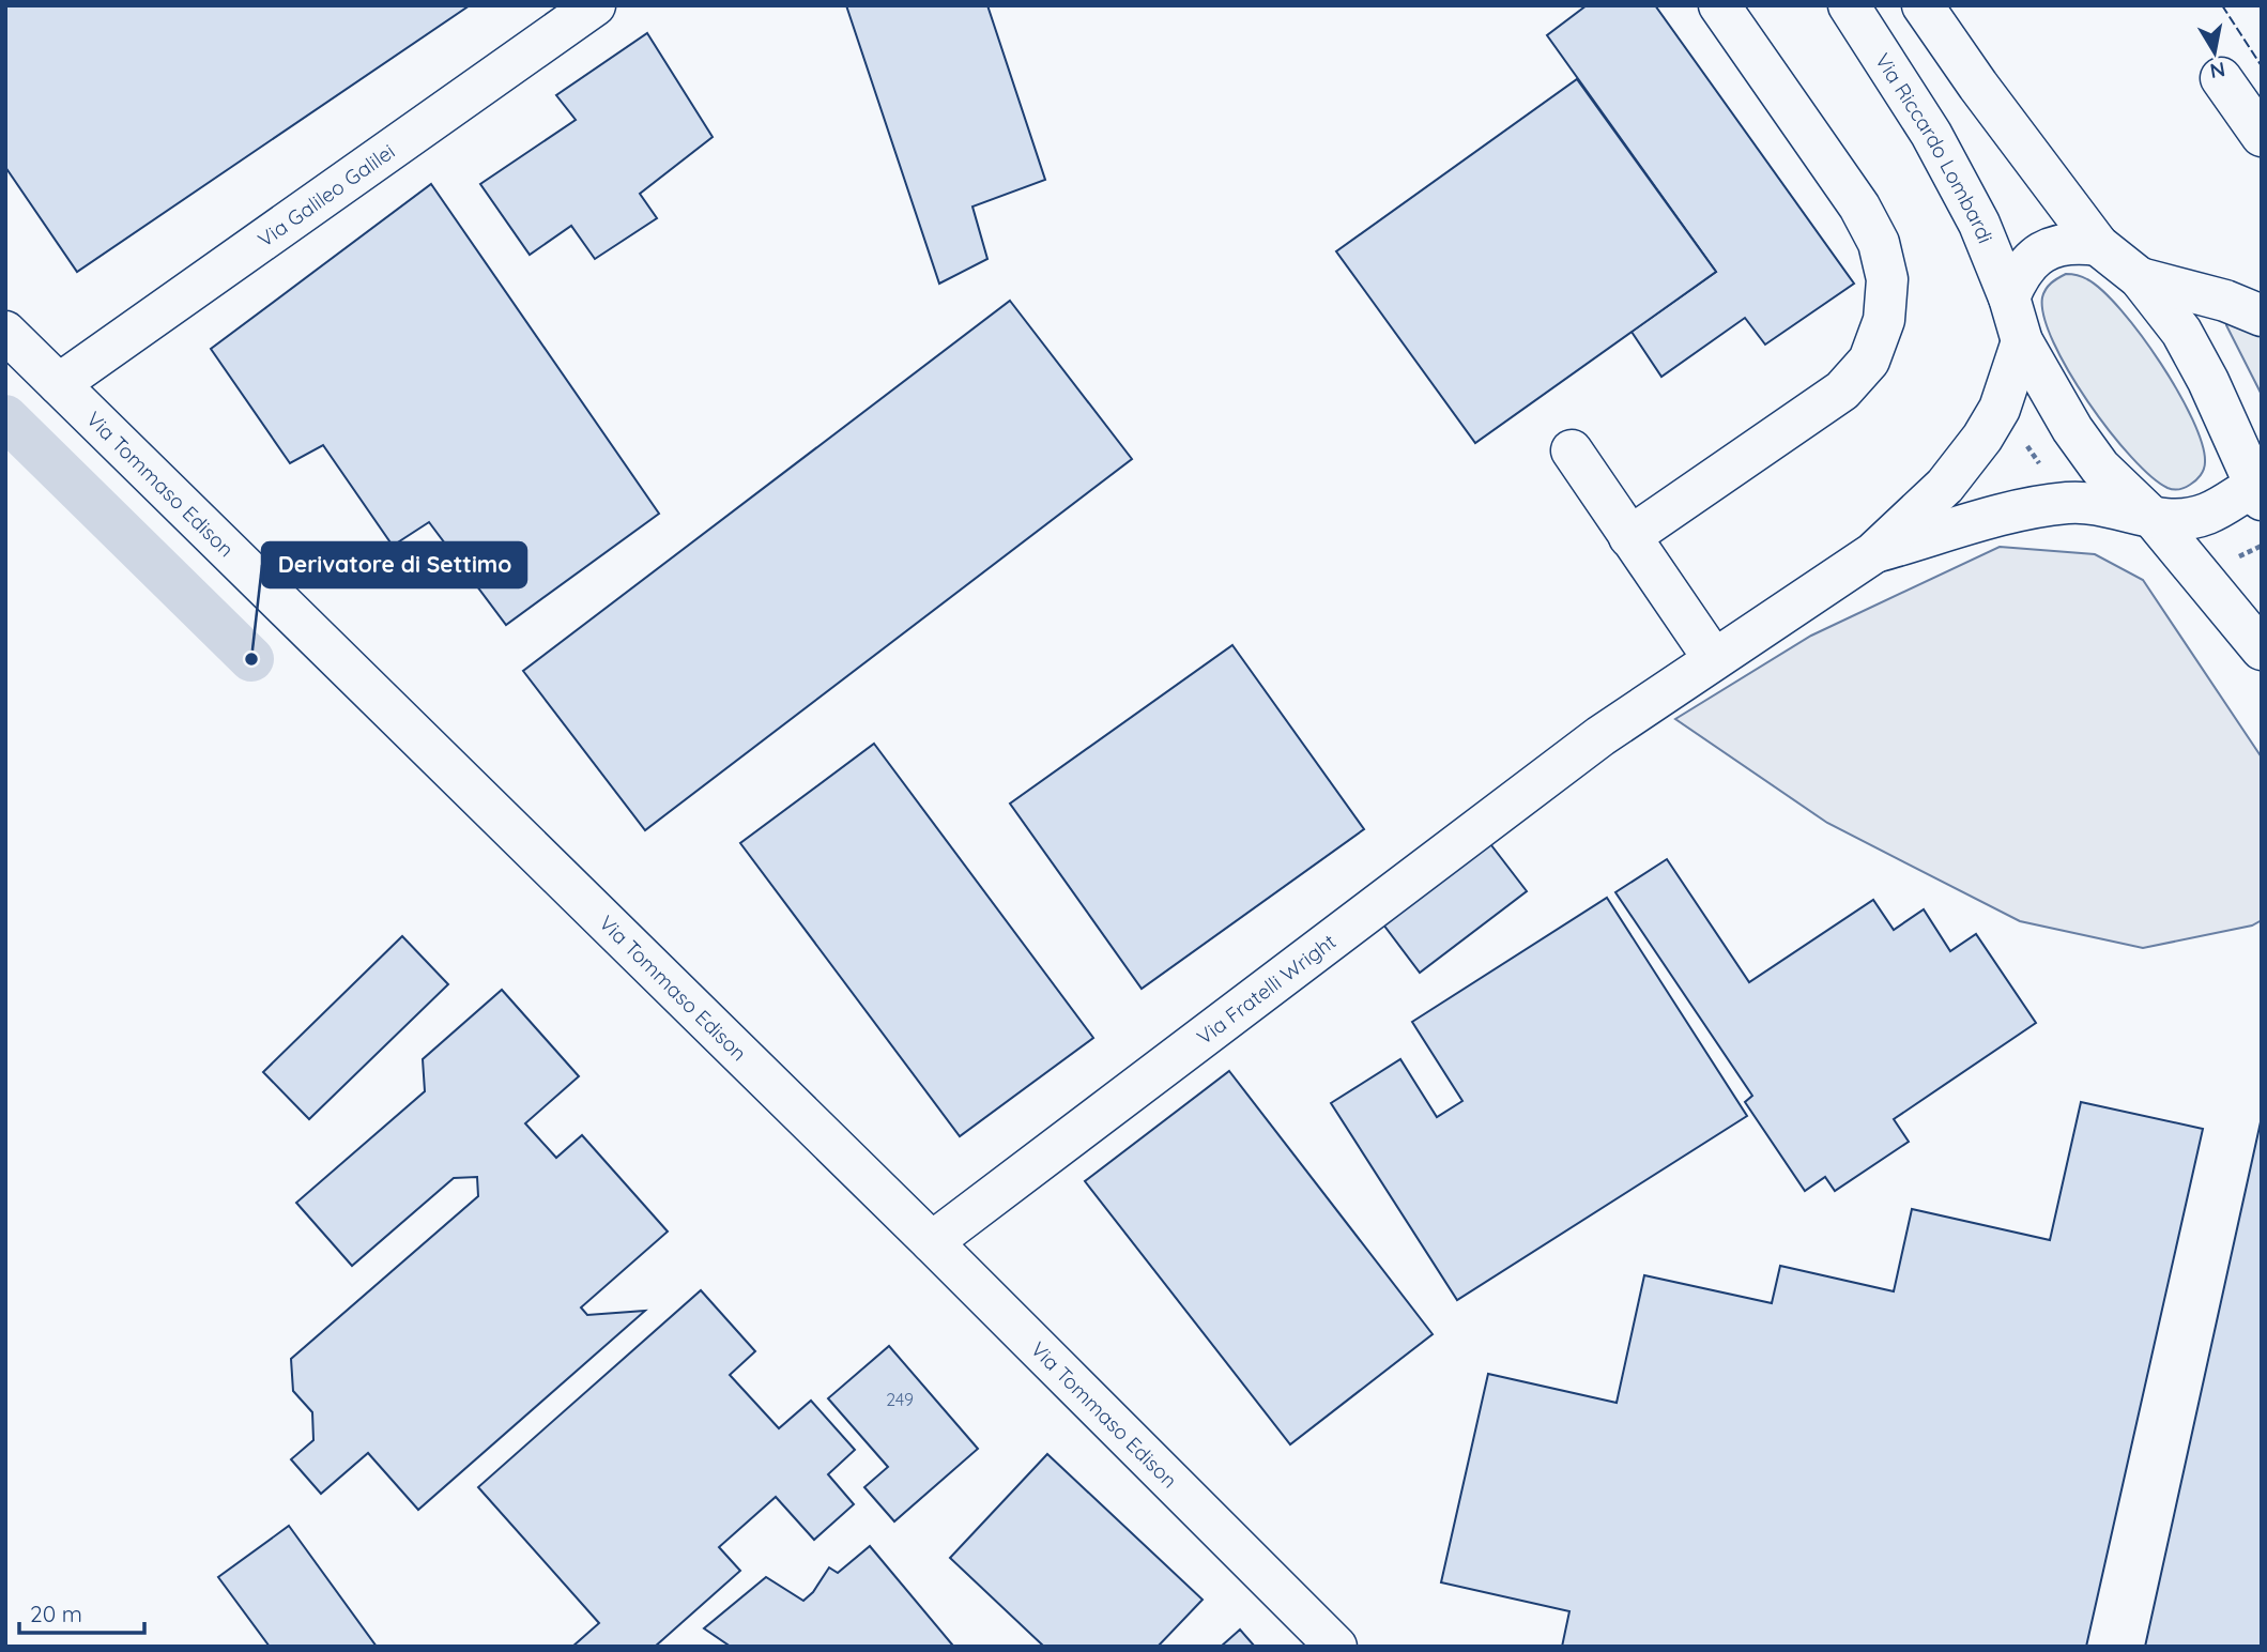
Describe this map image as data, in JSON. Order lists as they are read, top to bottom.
{
  "streets": {
    "street": [
      "Via Riccardo Lombardi",
      "Via Galileo Galilei",
      "Via Tommaso Edison",
      "Via Fratelli Wright"
    ]
  },
  "crossings": [
    ["Via Galileo Galilei", "Via Tommaso Edison"],
    ["Via Tommaso Edison", "Via Fratelli Wright"]
  ],
  "places": ["Derivatore di Settimo"],
  "house_numbers": ["249"],
  "scale_bar": "20 m",
  "north": "bottom"
}
